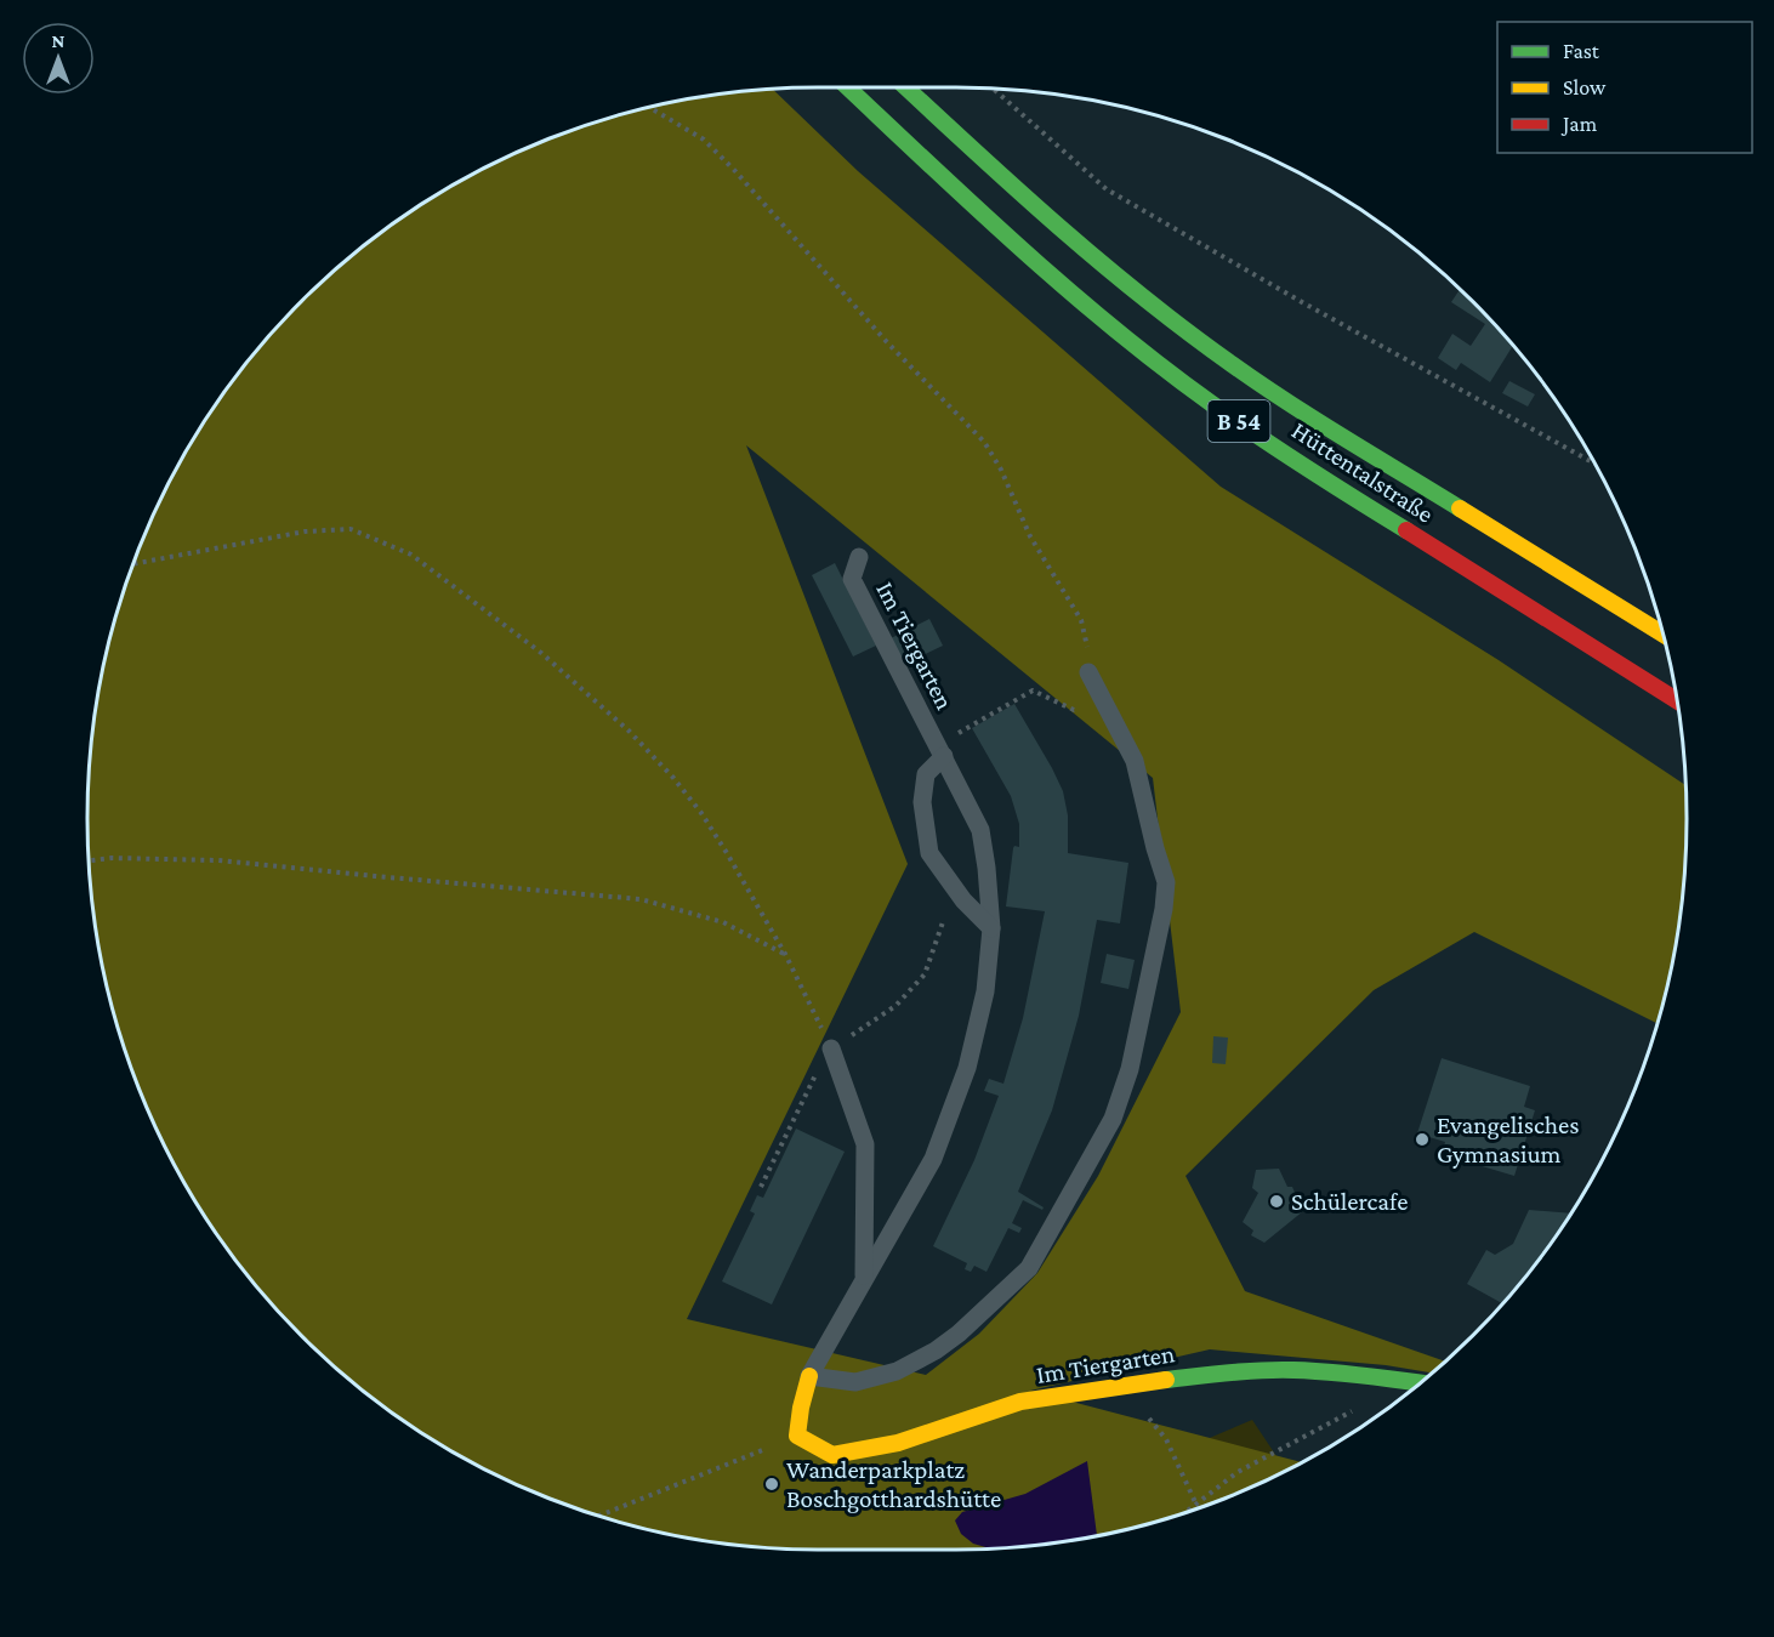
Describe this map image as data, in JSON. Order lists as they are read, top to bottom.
{
  "streets": {
    "main road": ["B 54", "Hüttentalstraße", "Im Tiergarten"]
  },
  "places": ["Evangelisches Gymnasium", "Schülercafe", "Wanderparkplatz Boschgotthardshütte"],
  "legend": ["Fast", "Slow", "Jam"],
  "north": "top"
}
